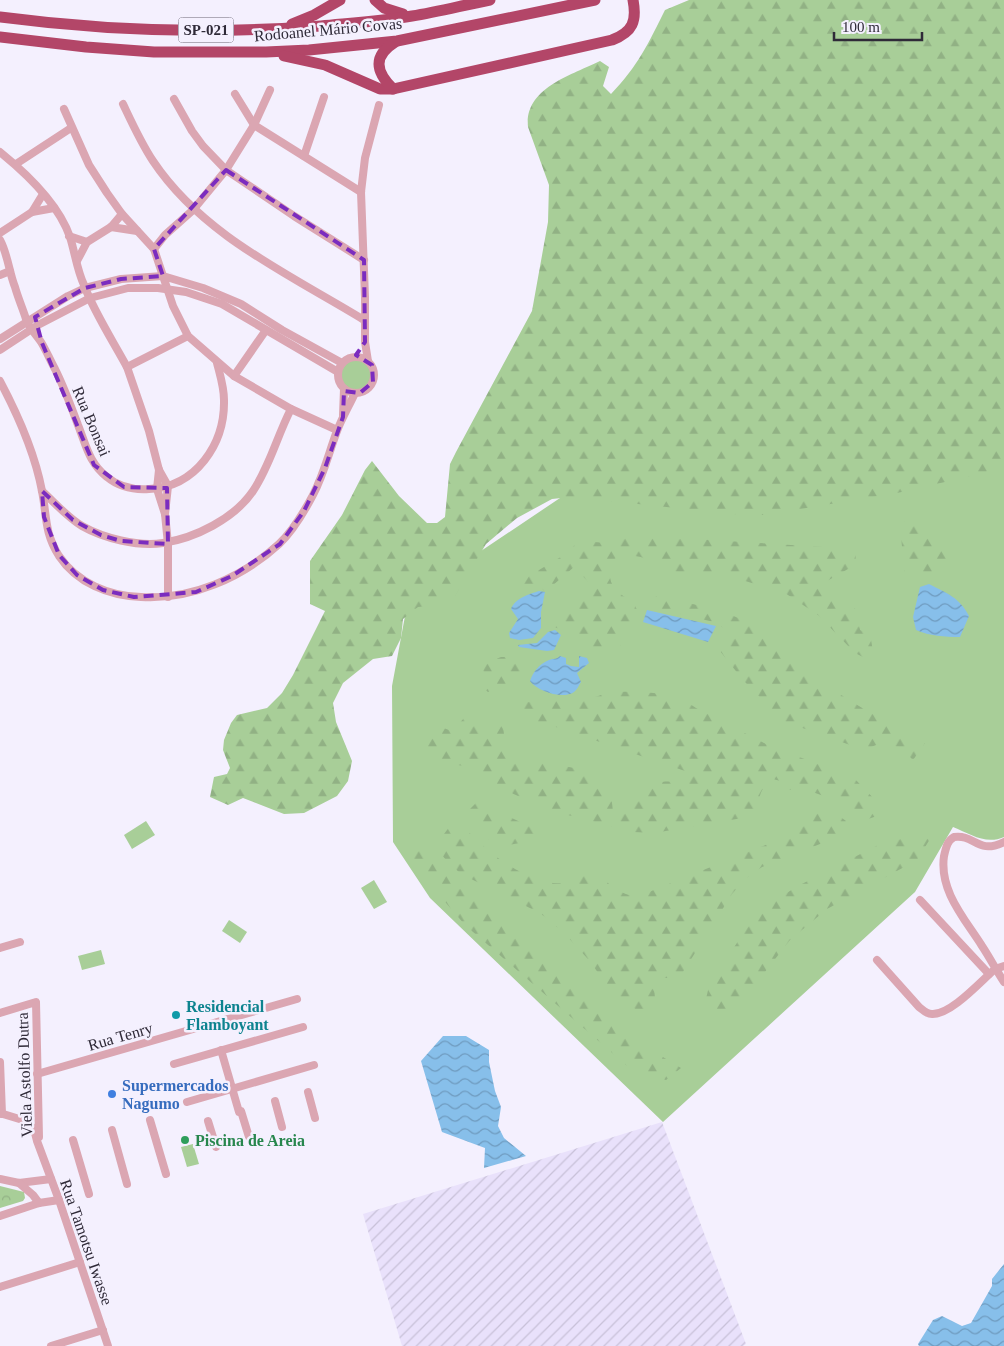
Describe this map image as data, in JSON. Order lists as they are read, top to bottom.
{
  "streets": {
    "highway": ["Rodoanel Mário Covas", "SP-021"],
    "street": [
      "Rua Bonsai",
      "Rua Tenry",
      "Viela Astolfo Dutra",
      "Rua Tamotsu Iwasse"
    ]
  },
  "crossings": [
    ["Rua Tenry", "Viela Astolfo Dutra"],
    ["Viela Astolfo Dutra", "Rua Tamotsu Iwasse"]
  ],
  "places": ["Residencial Flamboyant", "Supermercados Nagumo", "Piscina de Areia"],
  "scale_bar": "100 m"
}
